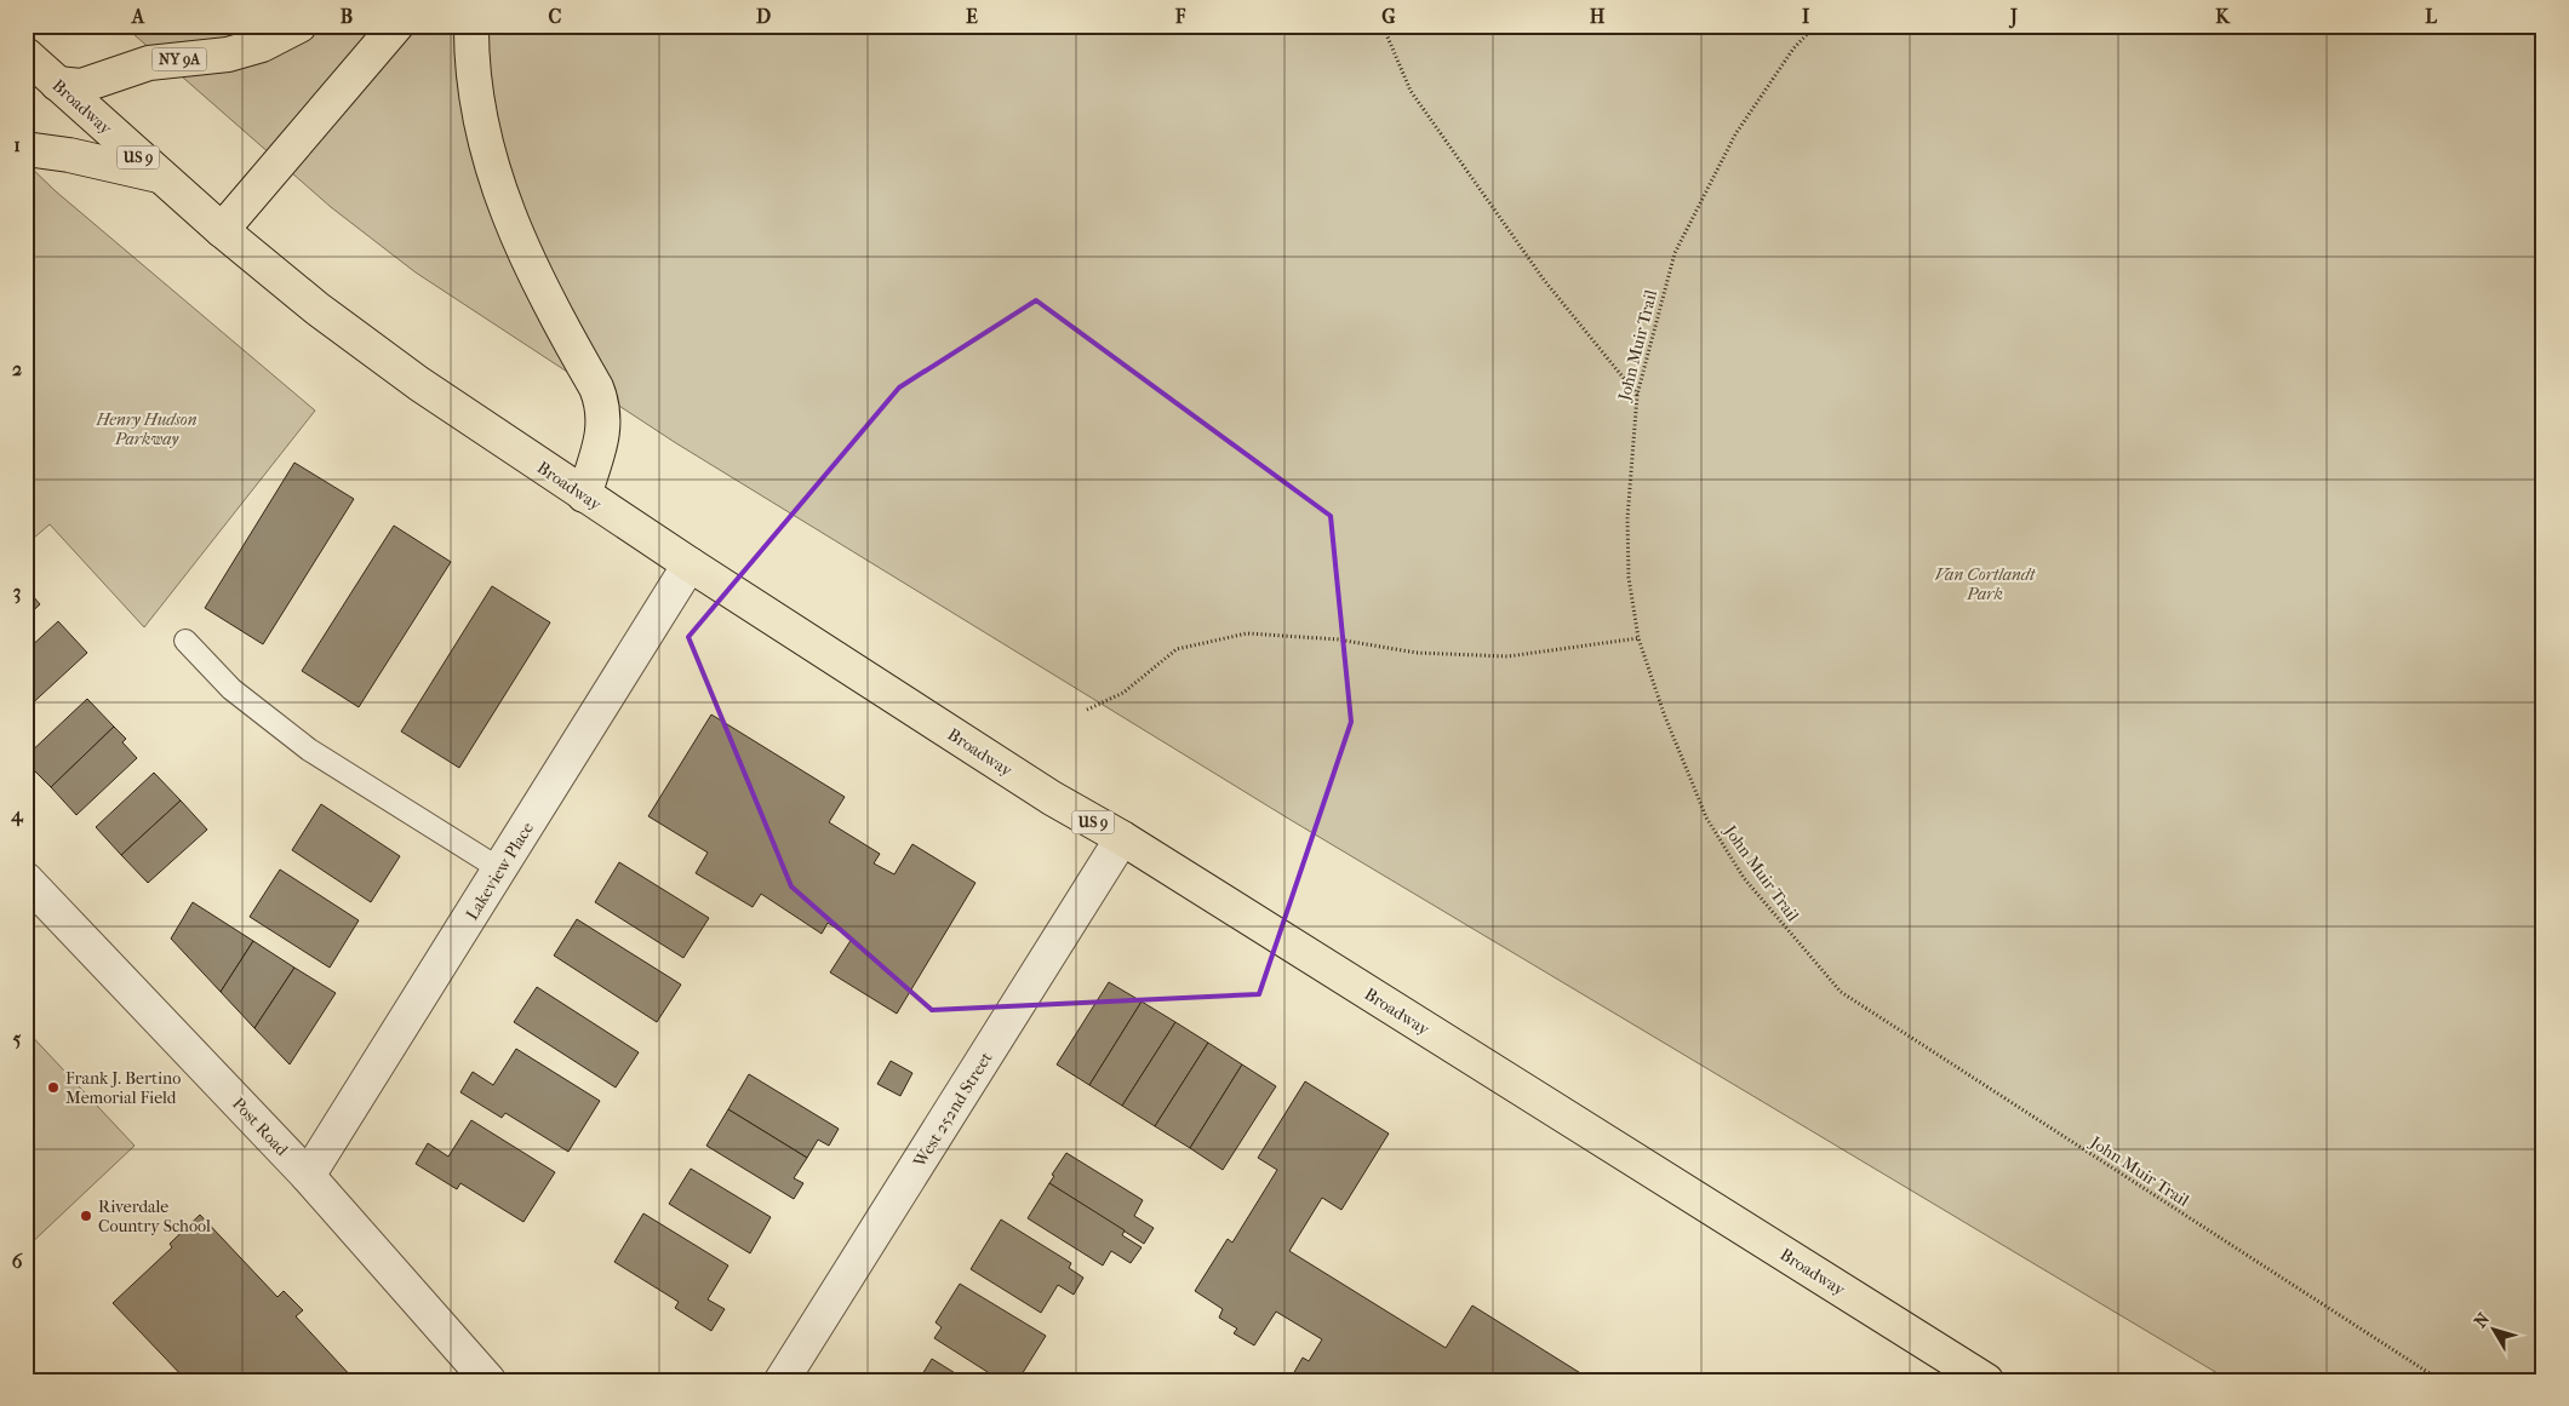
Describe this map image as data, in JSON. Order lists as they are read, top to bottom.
{
  "streets": {
    "main road": ["NY 9A", "Broadway", "US 9"],
    "street": ["Lakeview Place", "West 252nd Street", "Post Road"],
    "path": ["John Muir Trail"]
  },
  "crossings": [
    ["NY 9A", "Broadway"],
    ["Broadway", "Lakeview Place"],
    ["Broadway", "West 252nd Street"],
    ["Lakeview Place", "Post Road"]
  ],
  "parks": ["Henry Hudson Parkway", "Van Cortlandt Park"],
  "places": ["Frank J. Bertino Memorial Field", "Riverdale Country School"],
  "north": "top left",
  "grid": {
    "columns": [
      "A",
      "B",
      "C",
      "D",
      "E",
      "F",
      "G",
      "H",
      "I",
      "J",
      "K",
      "L"
    ],
    "rows": [
      "1",
      "2",
      "3",
      "4",
      "5",
      "6"
    ]
  }
}
